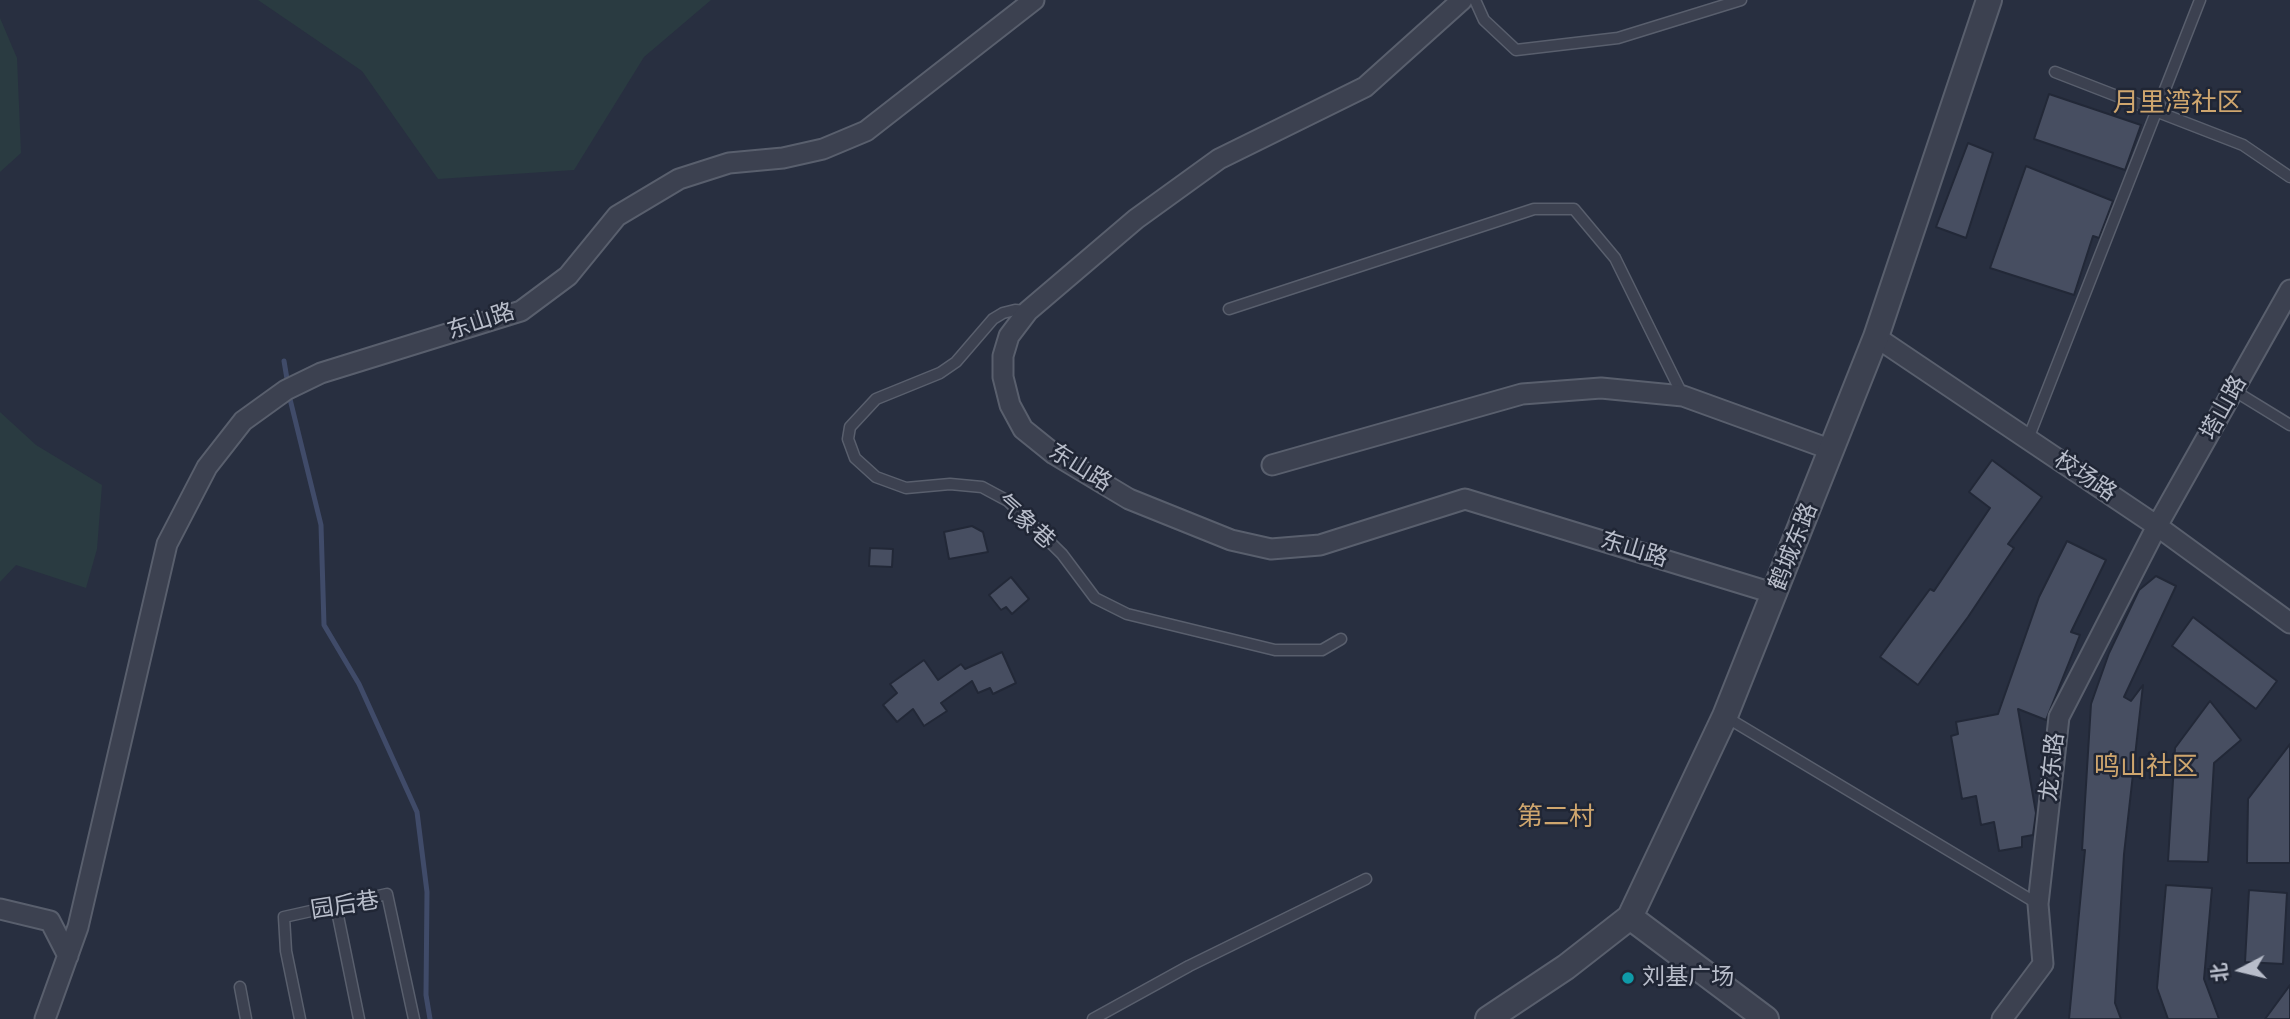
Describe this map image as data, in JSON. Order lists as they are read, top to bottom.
{
  "streets": {
    "street": [
      "东山路",
      "塔山路",
      "校场路",
      "鹤城东路",
      "龙东路"
    ],
    "lane": ["气象巷", "园后巷"]
  },
  "crossings": [
    ["东山路", "气象巷"],
    ["东山路", "鹤城东路"],
    ["塔山路", "校场路"],
    ["塔山路", "龙东路"],
    ["校场路", "鹤城东路"],
    ["校场路", "龙东路"]
  ],
  "districts": ["月里湾社区", "鸣山社区", "第二村"],
  "places": ["刘基广场"],
  "north": "left"
}
